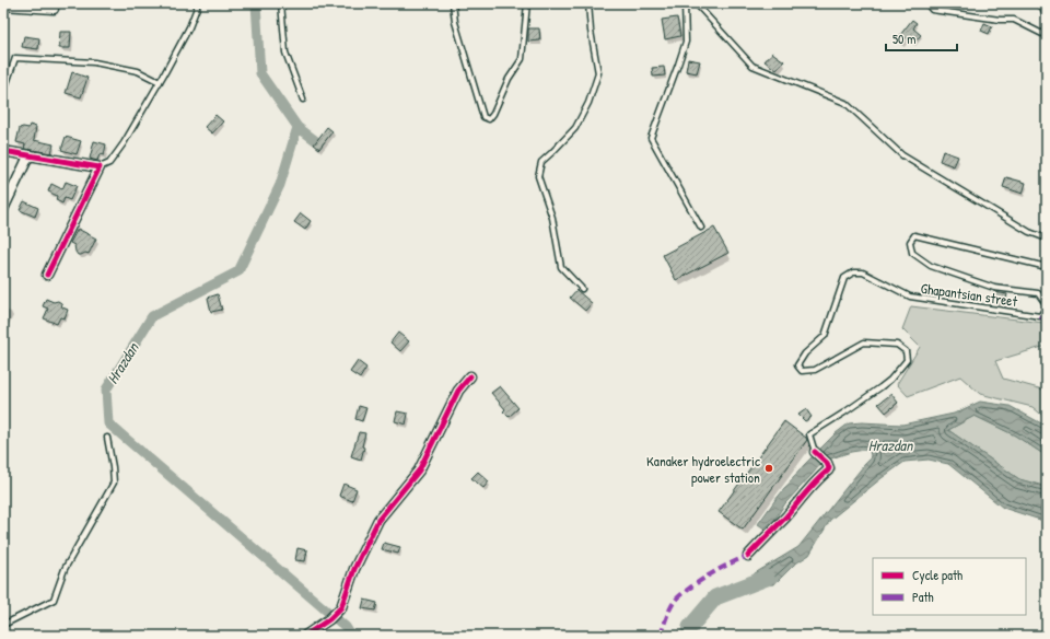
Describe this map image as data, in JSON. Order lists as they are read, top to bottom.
{
  "streets": {
    "lane": ["Ghapantsian street"]
  },
  "water": ["Hrazdan"],
  "places": ["Kanaker hydroelectric power station"],
  "legend": ["Cycle path", "Path"],
  "scale_bar": "50 m"
}
